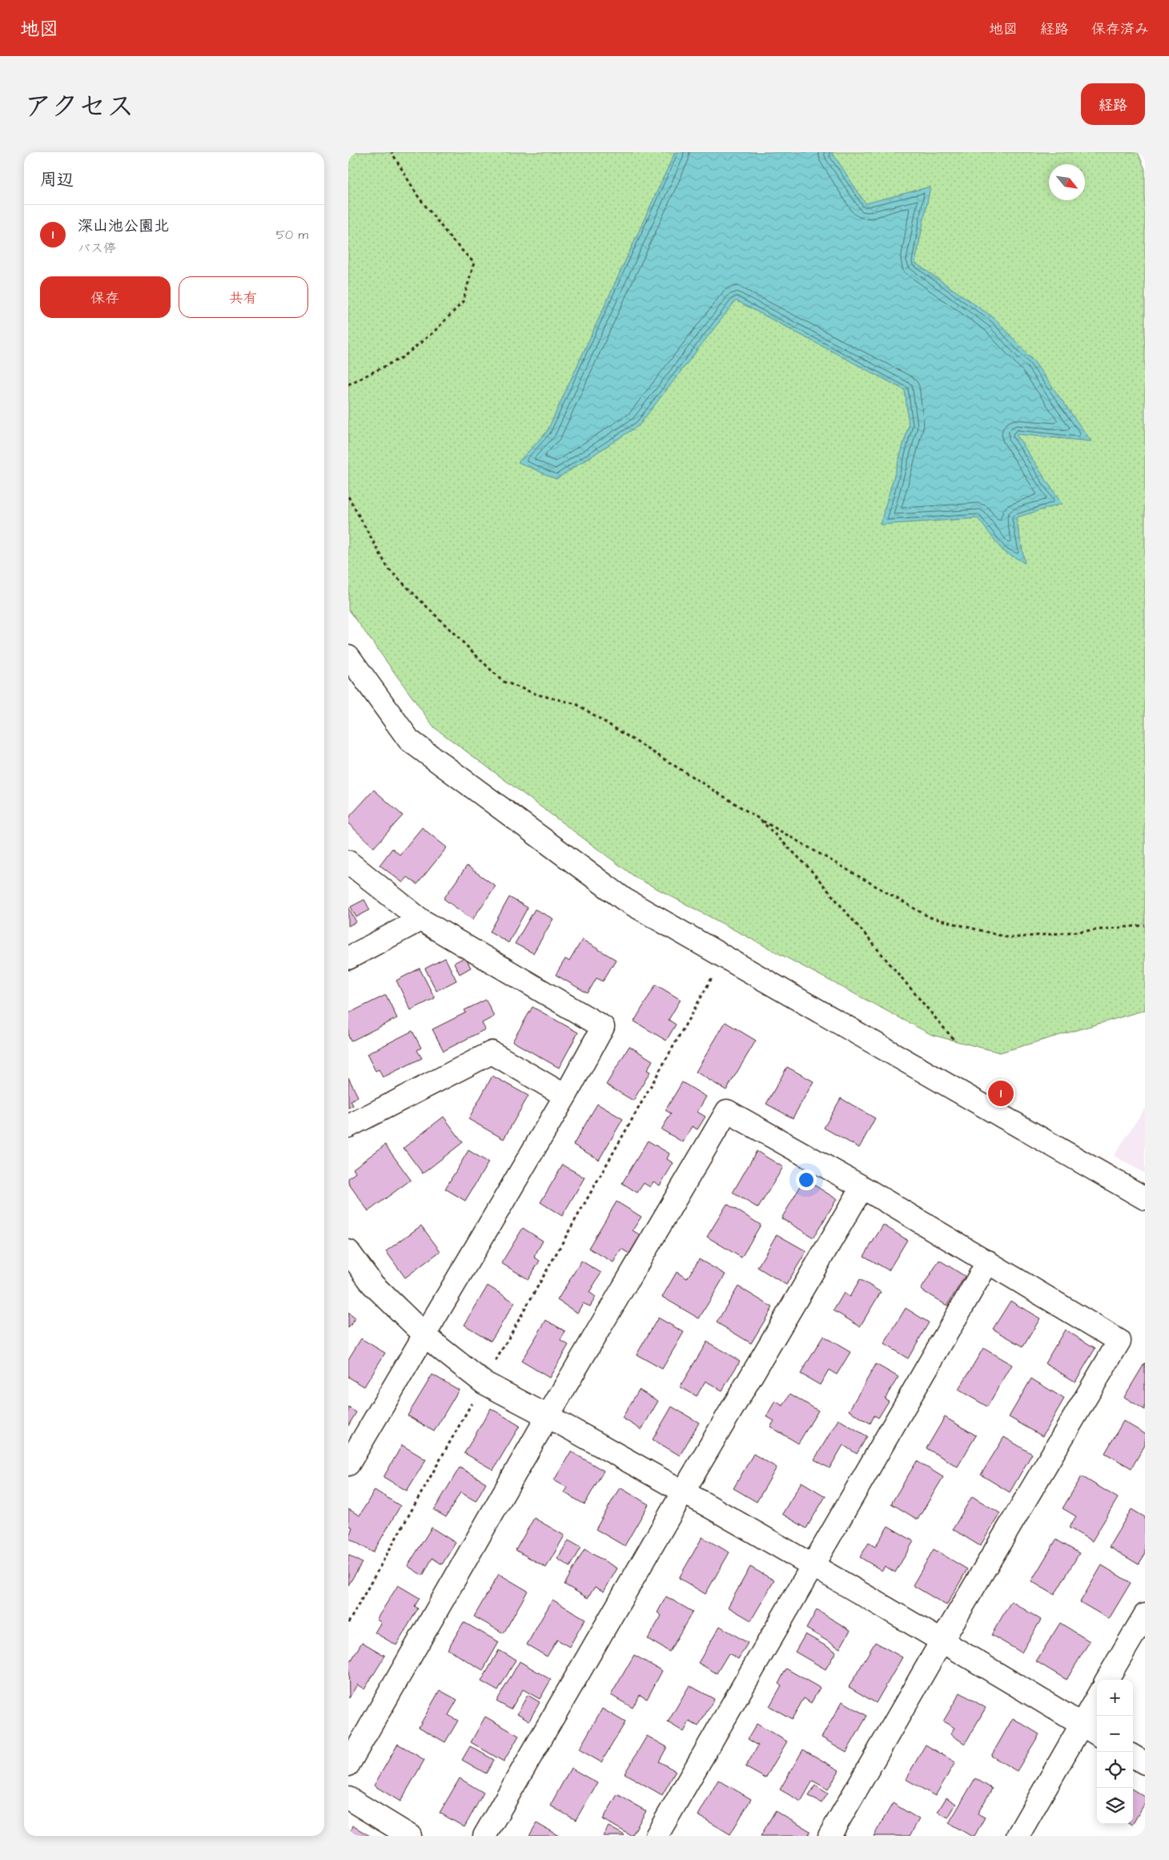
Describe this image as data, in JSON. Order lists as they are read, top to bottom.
{
  "north": "bottom right",
  "page": {
    "header": "地図",
    "nav": ["地図", "経路", "保存済み"],
    "title": "アクセス",
    "buttons": [
      "経路",
      ["保存", "共有"]
    ],
    "heading": "周辺",
    "list": [
      {
        "mark": "1",
        "name": "深山池公園北",
        "note": "バス停",
        "value": "50 m"
      }
    ],
    "pins": "1",
    "map_buttons": ["+", "−"]
  }
}
